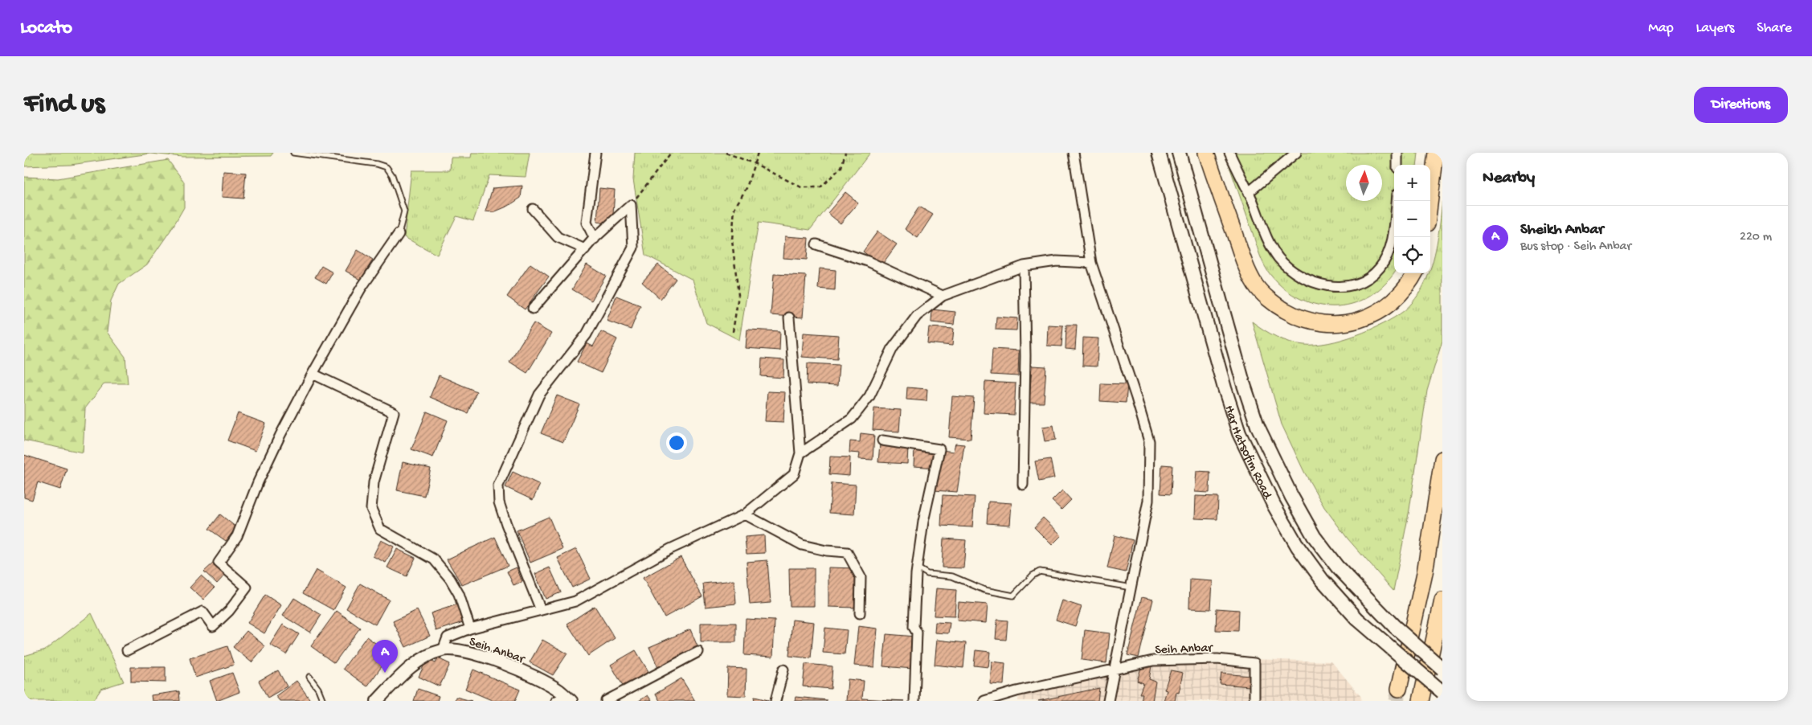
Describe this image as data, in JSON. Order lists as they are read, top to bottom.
{
  "streets": {
    "main road": ["Har Hatsofim Road"],
    "street": ["Seih Anbar"]
  },
  "north": "top",
  "page": {
    "header": "Locato",
    "nav": ["Map", "Layers", "Share"],
    "buttons": "Directions",
    "title": "Find us",
    "heading": "Nearby",
    "map_buttons": ["+", "−"],
    "list": [
      {
        "mark": "A",
        "name": "Sheikh Anbar",
        "note": "Bus stop · Seih Anbar",
        "value": "220 m"
      }
    ],
    "pins": "A"
  }
}
